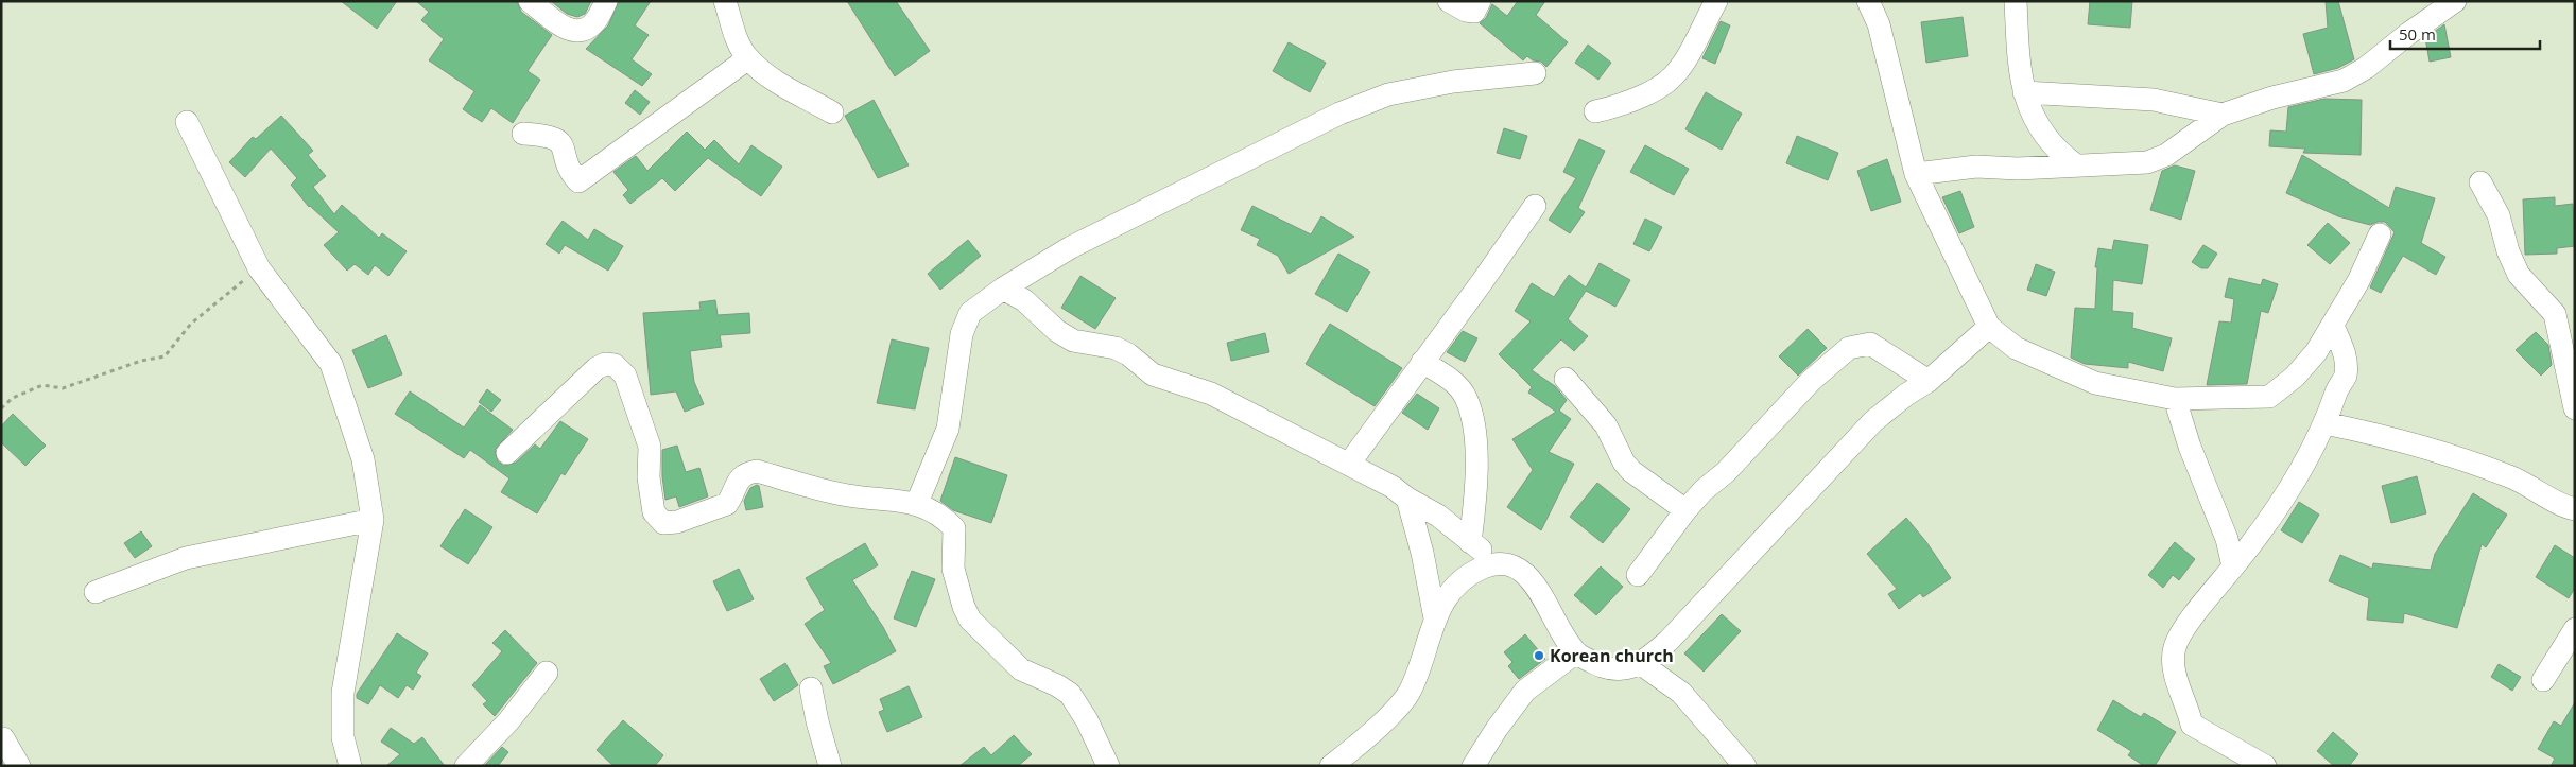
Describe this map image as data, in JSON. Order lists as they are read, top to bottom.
{
  "places": ["Korean church"],
  "scale_bar": "50 m"
}
